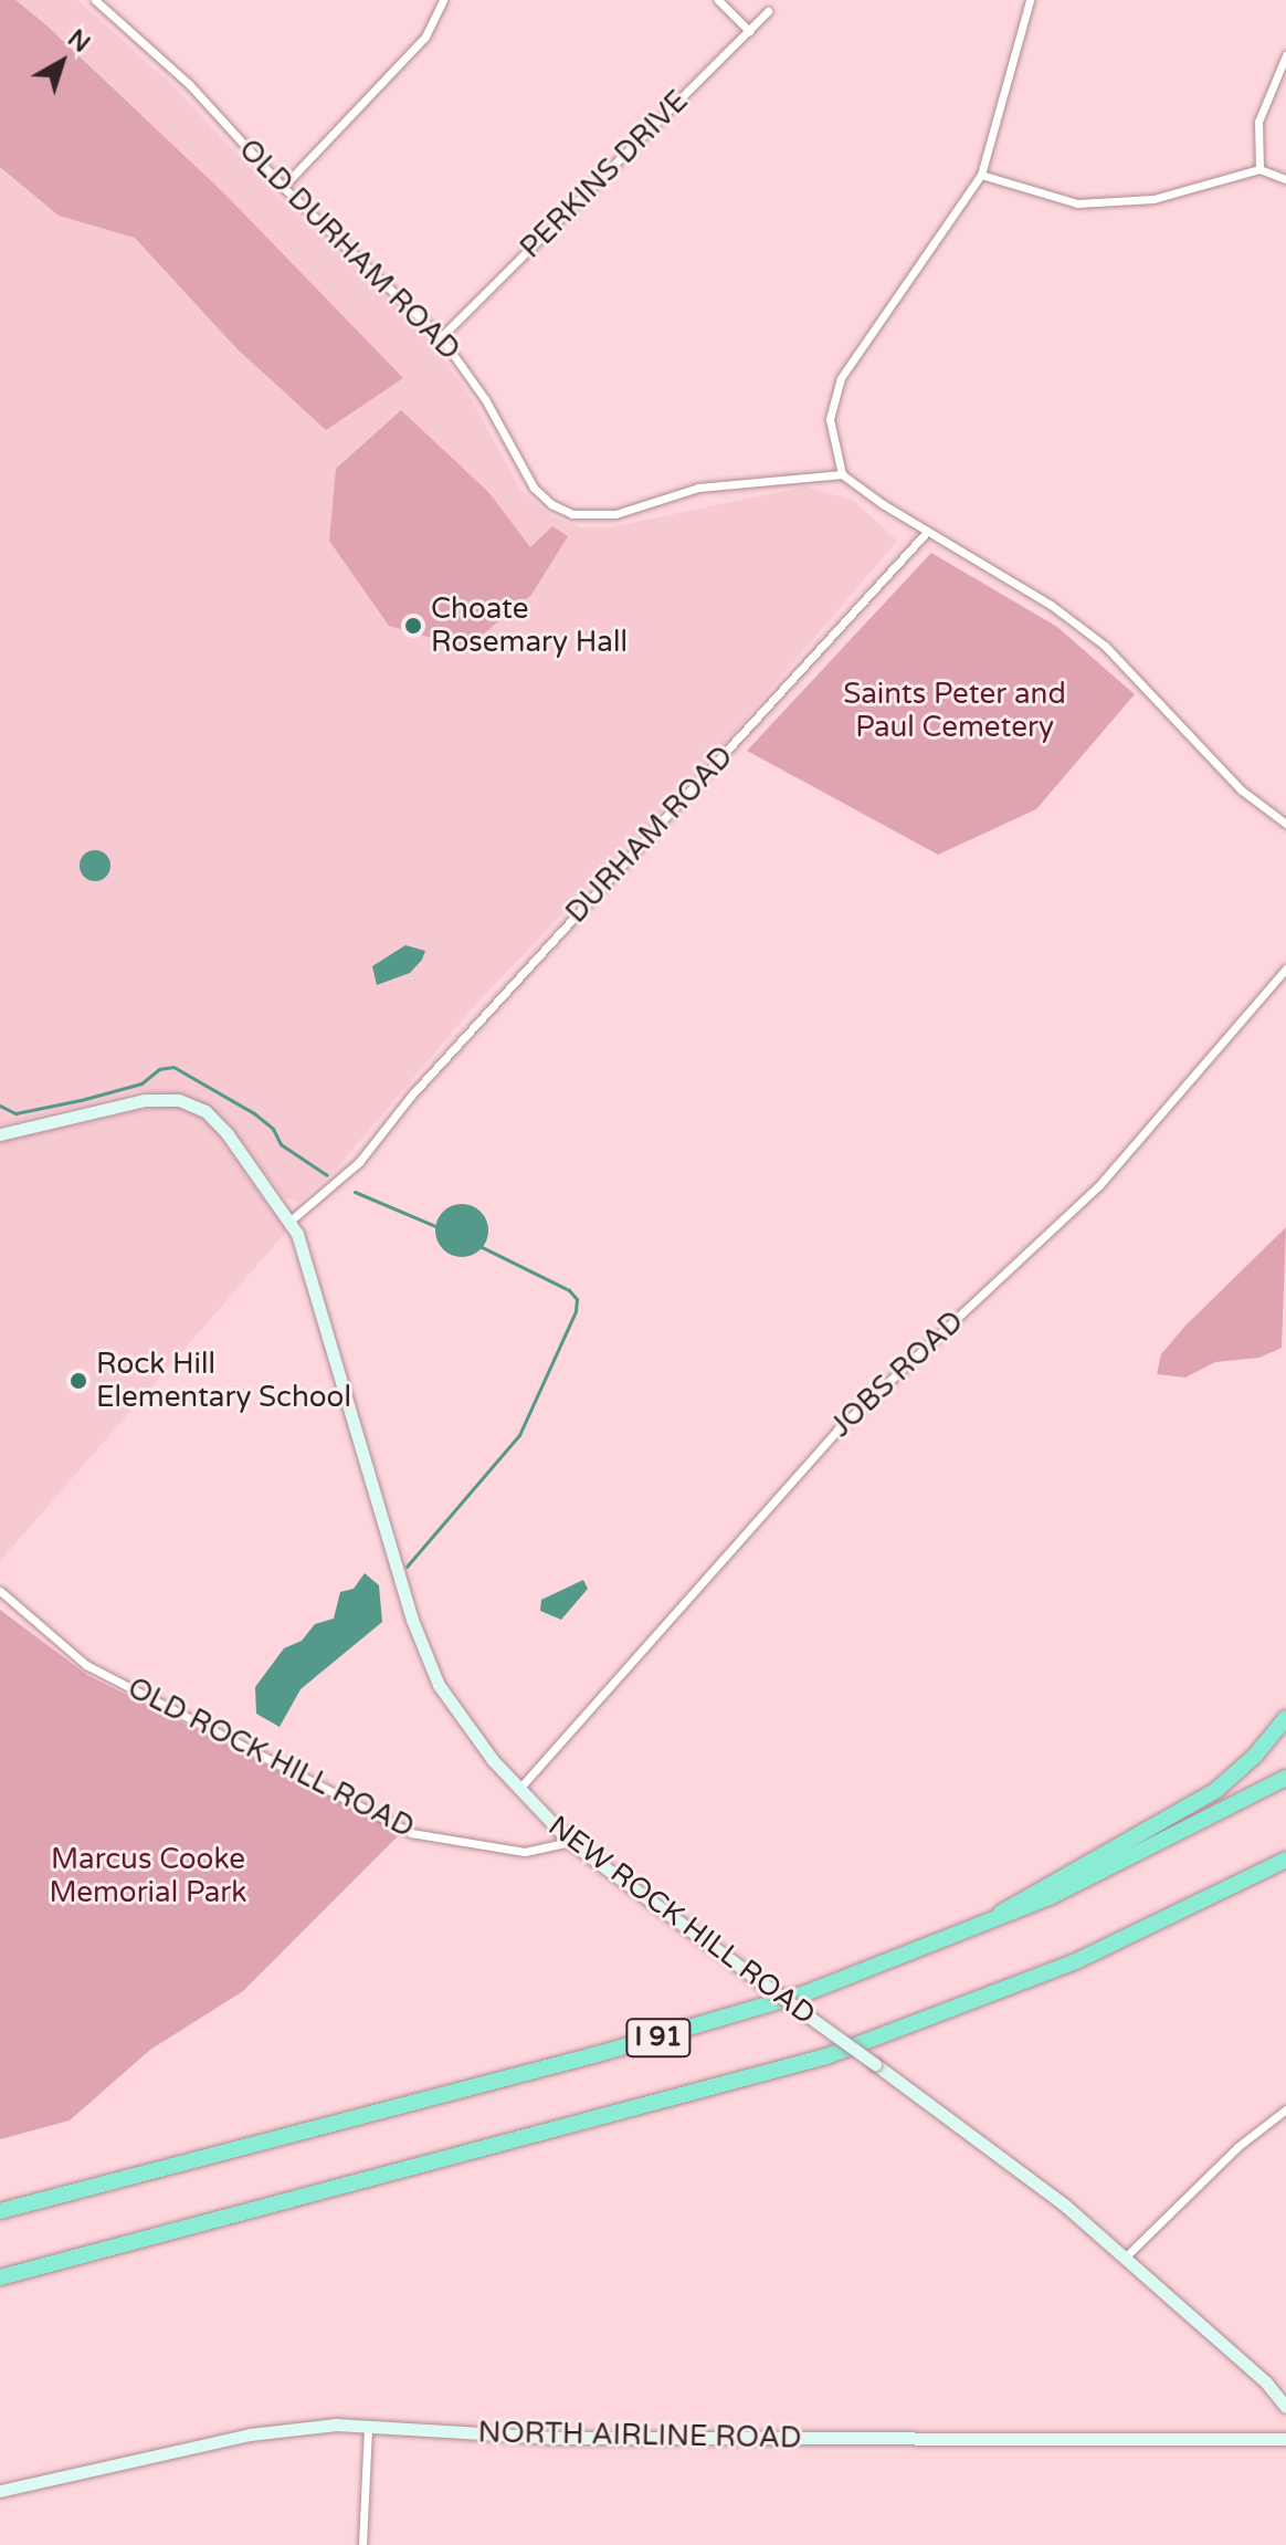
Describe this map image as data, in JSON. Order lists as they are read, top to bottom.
{
  "streets": {
    "highway": ["I 91"],
    "main road": ["NEW ROCK HILL ROAD", "NORTH AIRLINE ROAD"],
    "street": [
      "PERKINS DRIVE",
      "OLD DURHAM ROAD",
      "DURHAM ROAD",
      "JOBS ROAD",
      "OLD ROCK HILL ROAD"
    ]
  },
  "crossings": [
    ["PERKINS DRIVE", "OLD DURHAM ROAD"],
    ["DURHAM ROAD", "NEW ROCK HILL ROAD"],
    ["JOBS ROAD", "NEW ROCK HILL ROAD"],
    ["OLD ROCK HILL ROAD", "NEW ROCK HILL ROAD"]
  ],
  "parks": ["Saints Peter and Paul Cemetery", "Marcus Cooke Memorial Park"],
  "places": ["Choate Rosemary Hall", "Rock Hill Elementary School"],
  "north": "top right"
}
